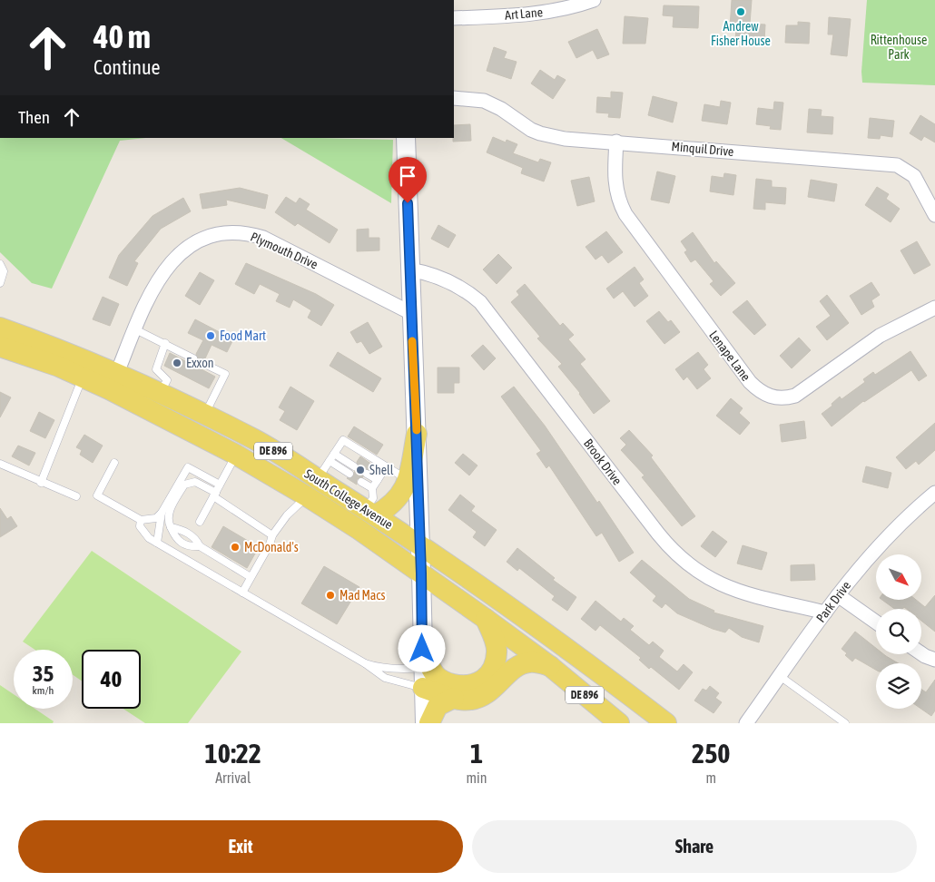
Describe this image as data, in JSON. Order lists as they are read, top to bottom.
{
  "streets": {
    "main road": ["DE 896", "South College Avenue"],
    "street": [
      "Art Lane",
      "Minquil Drive",
      "Plymouth Drive",
      "Lenape Lane",
      "Brook Drive",
      "Park Drive"
    ]
  },
  "crossings": [
    ["Minquil Drive", "Lenape Lane"],
    ["Plymouth Drive", "South College Avenue"],
    ["Brook Drive", "Park Drive"]
  ],
  "parks": ["Rittenhouse Park"],
  "places": [
    "Andrew Fisher House",
    "Food Mart",
    "Exxon",
    "Shell",
    "McDonald's",
    "Mad Macs"
  ],
  "north": "bottom right",
  "page": {
    "turn": ["40 m", "Continue"],
    "then": "Then",
    "speed": "35 km/h",
    "limit": "40",
    "eta": [
      "10:22",
      "Arrival",
      "1",
      "min",
      "250",
      "m"
    ],
    "buttons": ["Exit", "Share"]
  }
}
